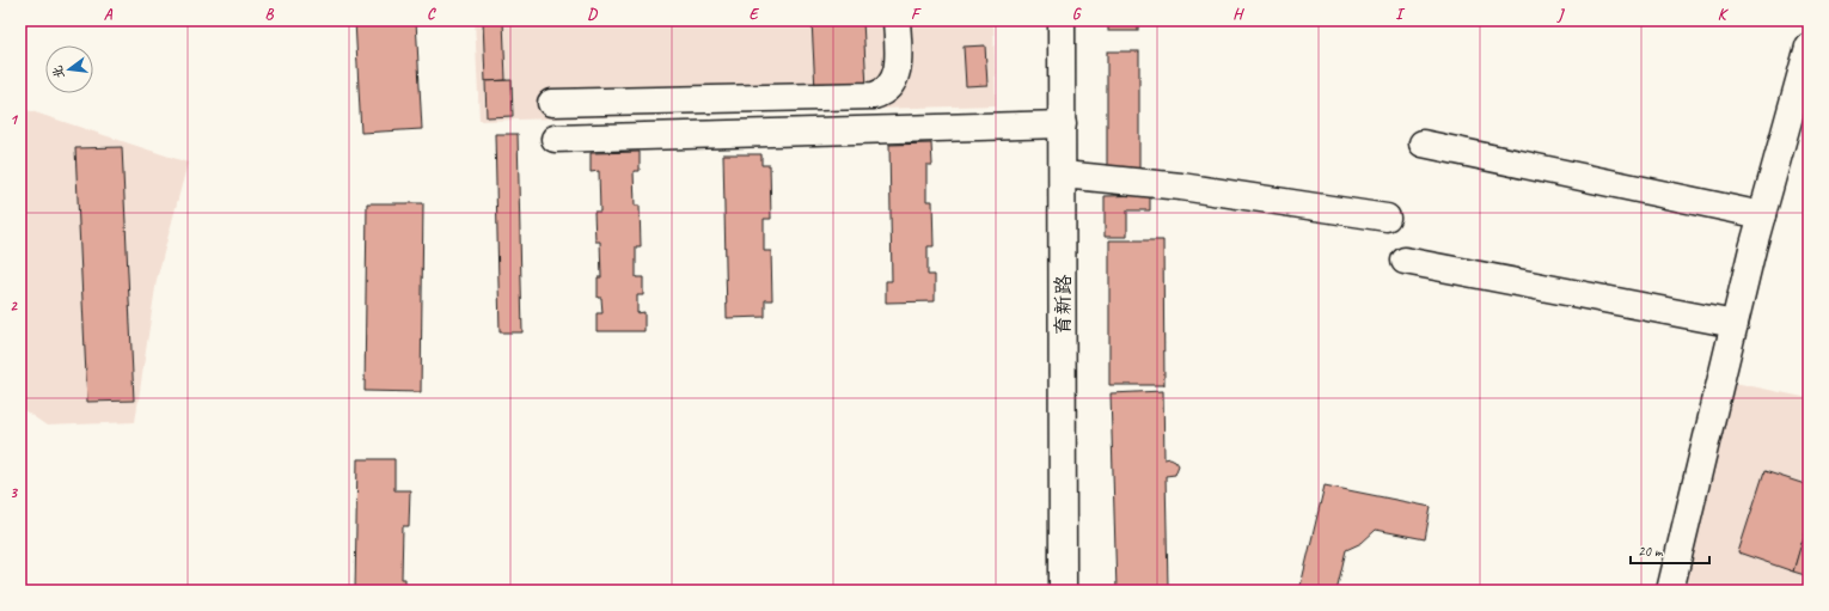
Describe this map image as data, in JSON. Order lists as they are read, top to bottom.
{
  "streets": {
    "street": ["育新路"]
  },
  "scale_bar": "20 m",
  "north": "left",
  "grid": {
    "columns": [
      "A",
      "B",
      "C",
      "D",
      "E",
      "F",
      "G",
      "H",
      "I",
      "J",
      "K"
    ],
    "rows": ["1", "2", "3"]
  }
}
